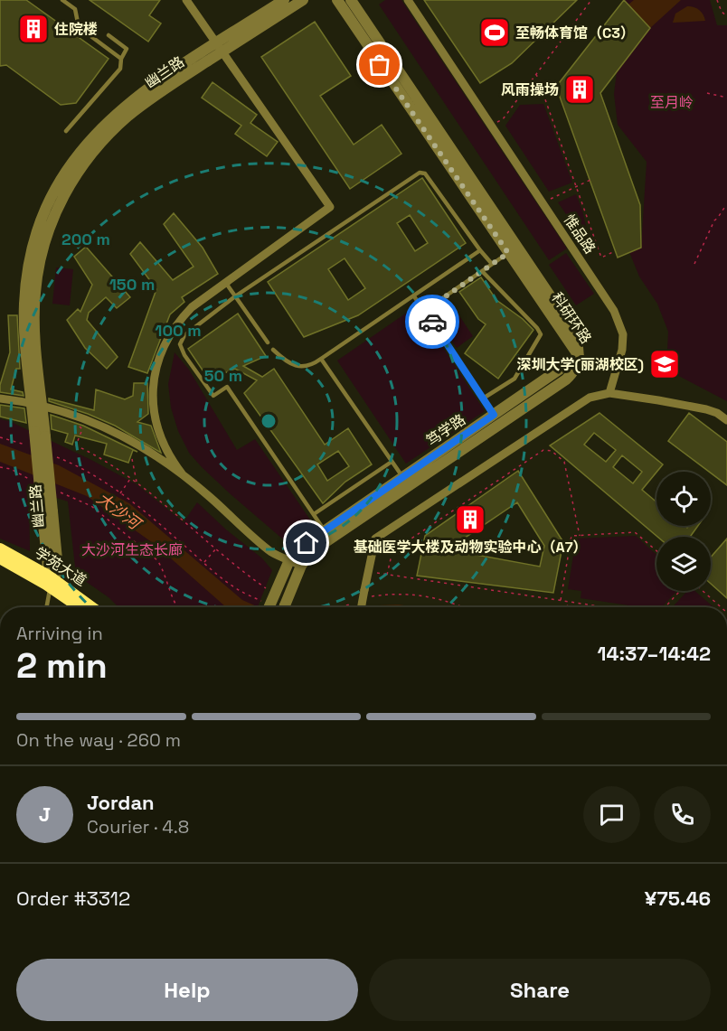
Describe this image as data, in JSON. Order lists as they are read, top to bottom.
{
  "streets": {
    "main road": ["学苑大道"],
    "street": [
      "幽兰路",
      "惟品路",
      "科研环路",
      "笃学路"
    ]
  },
  "crossings": [
    ["幽兰路", "学苑大道"],
    ["科研环路", "笃学路"]
  ],
  "water": ["大沙河"],
  "parks": ["至月岭", "大沙河生态长廊"],
  "places": {
    "building": ["住院楼", "风雨操场", "基础医学大楼及动物实验中心（A7）"],
    "sports": ["至畅体育馆（C3）"],
    "school or university": ["深圳大学(丽湖校区)"]
  },
  "page": {
    "heading": ["2 min", "Arriving in", "14:37–14:42"],
    "panel": [
      "Jordan",
      "Courier · 4.8",
      "Order #3312",
      "¥75.46"
    ],
    "bar": "On the way · 260 m",
    "round": "J",
    "buttons": ["Help", "Share"]
  },
  "rings": [
    "200 m",
    "150 m",
    "100 m",
    "50 m"
  ]
}
